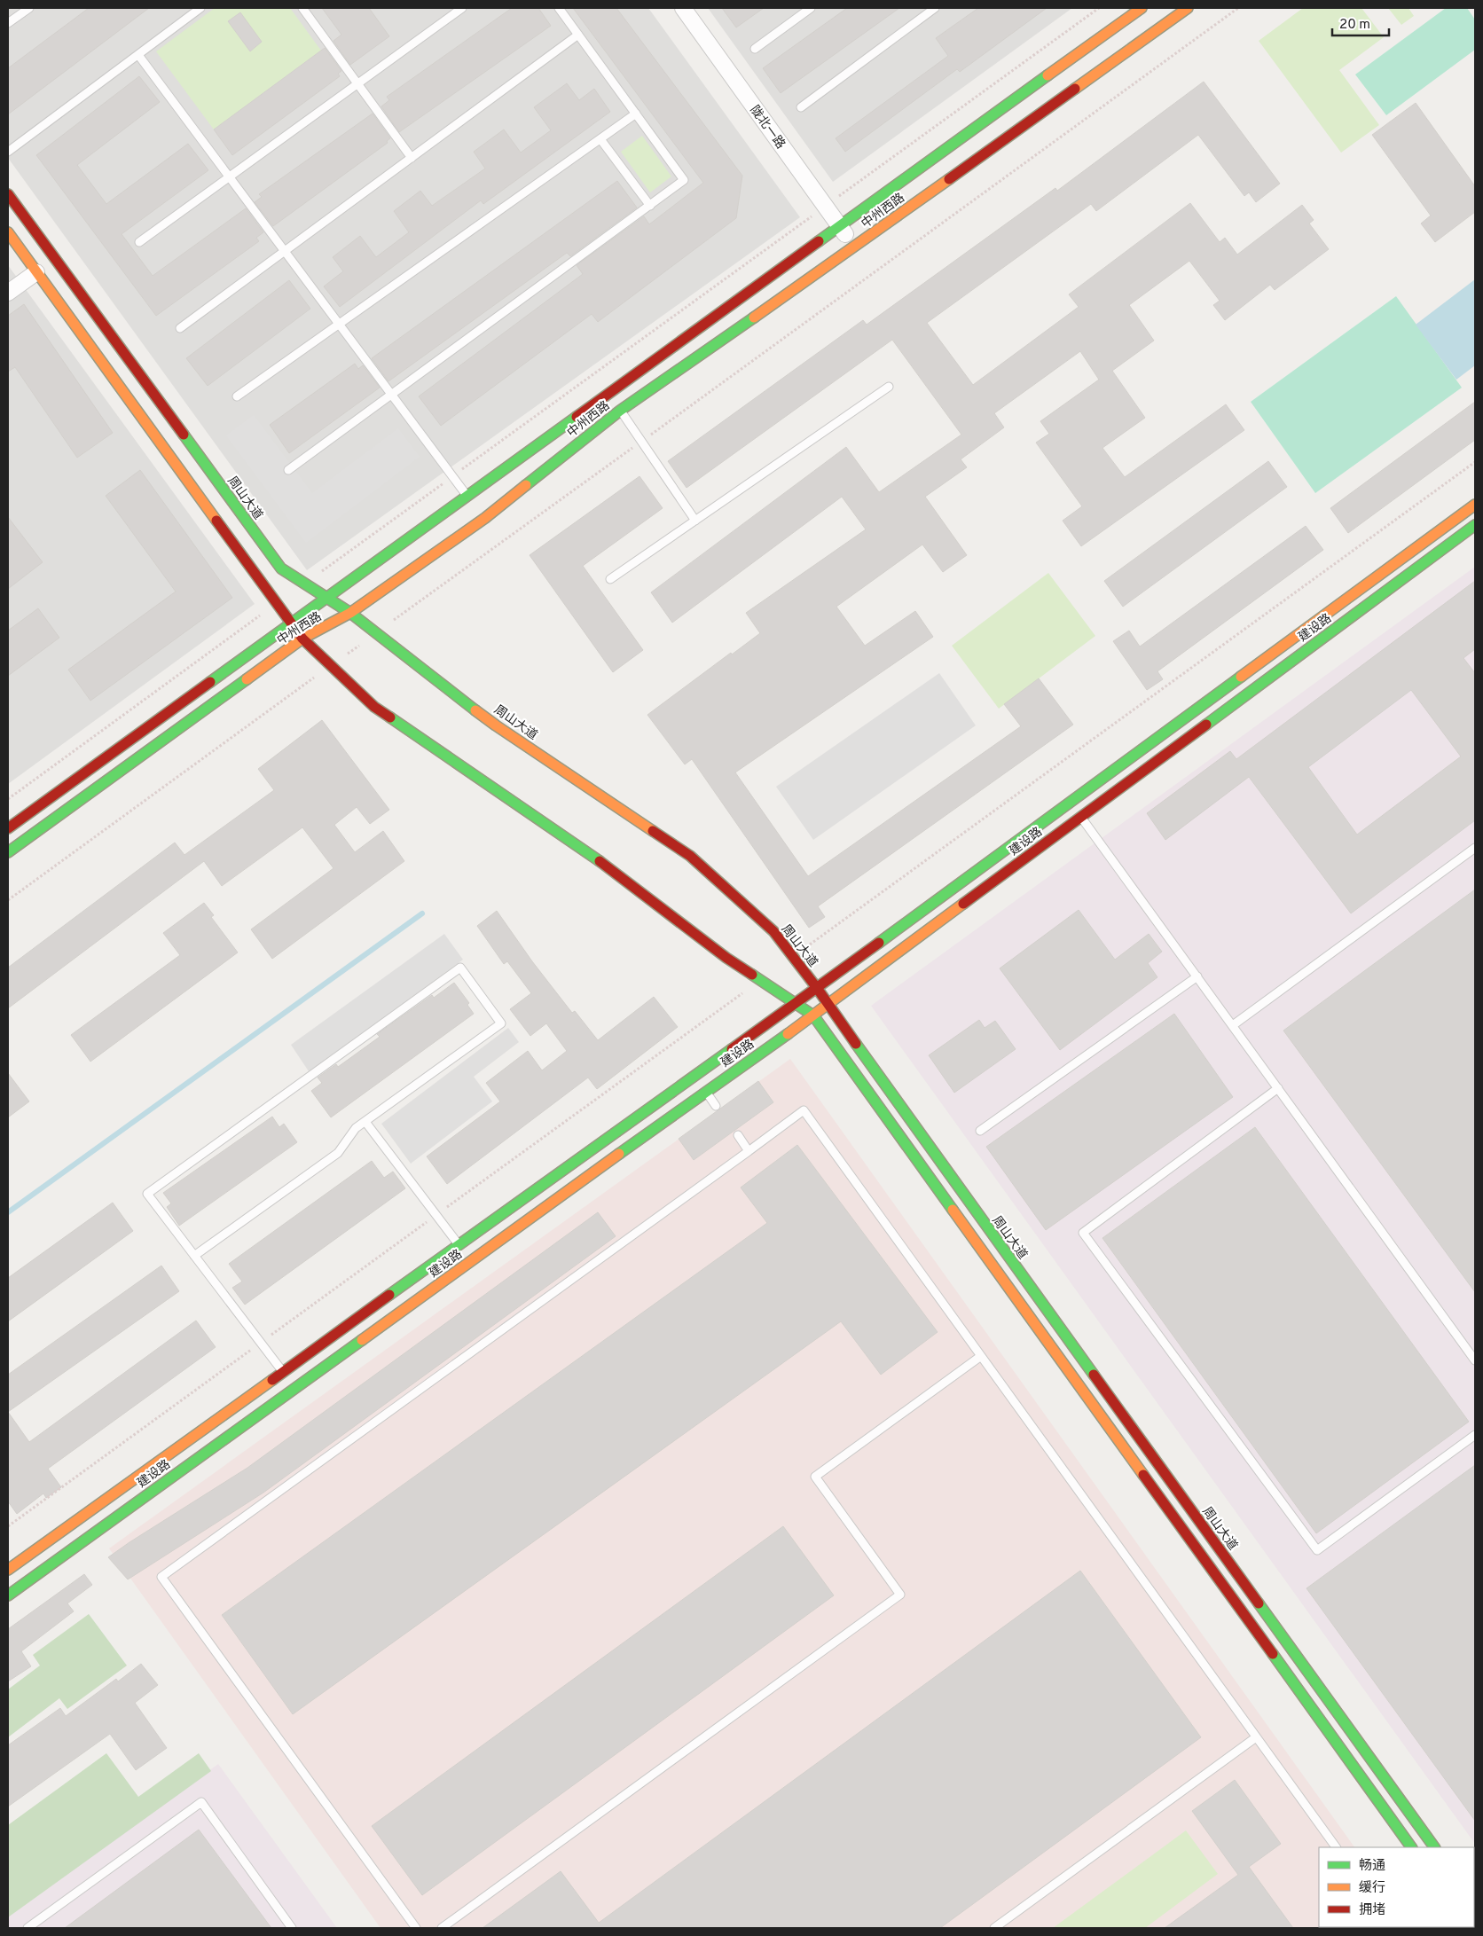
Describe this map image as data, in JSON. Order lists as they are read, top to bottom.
{
  "streets": {
    "main road": ["中州西路", "周山大道", "建设路"],
    "street": ["陇北一路"]
  },
  "crossings": [
    ["陇北一路", "中州西路"],
    ["中州西路", "周山大道"],
    ["周山大道", "建设路"]
  ],
  "legend": ["畅通", "缓行", "拥堵"],
  "scale_bar": "20 m"
}
